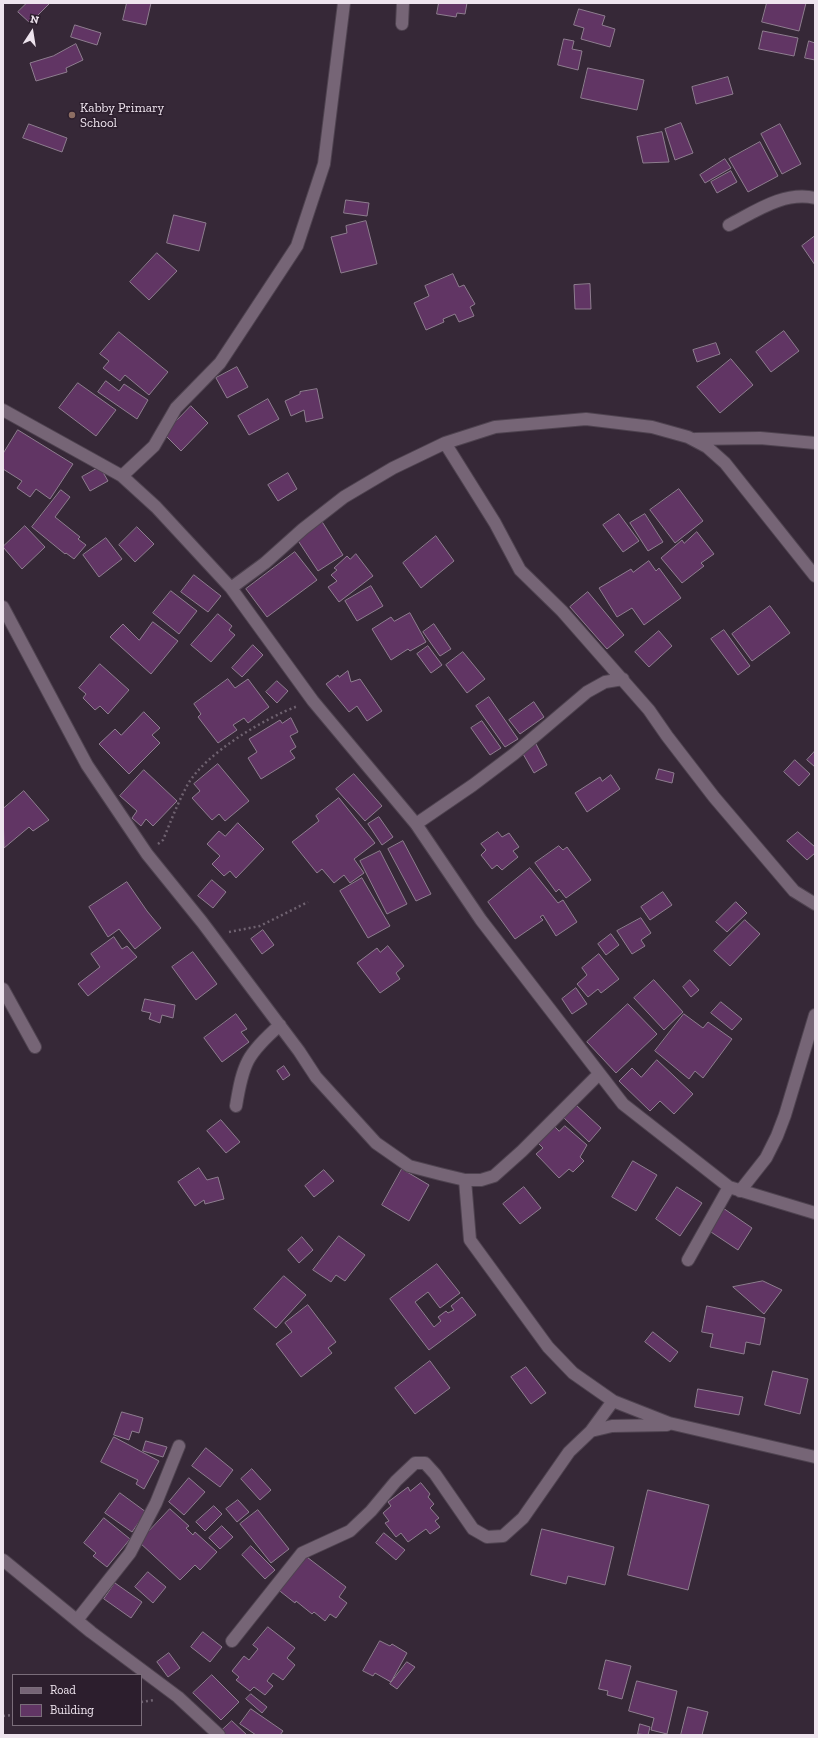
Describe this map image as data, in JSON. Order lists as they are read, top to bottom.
{
  "places": ["Kabby Primary School"],
  "legend": ["Road", "Building"],
  "north": "top"
}
